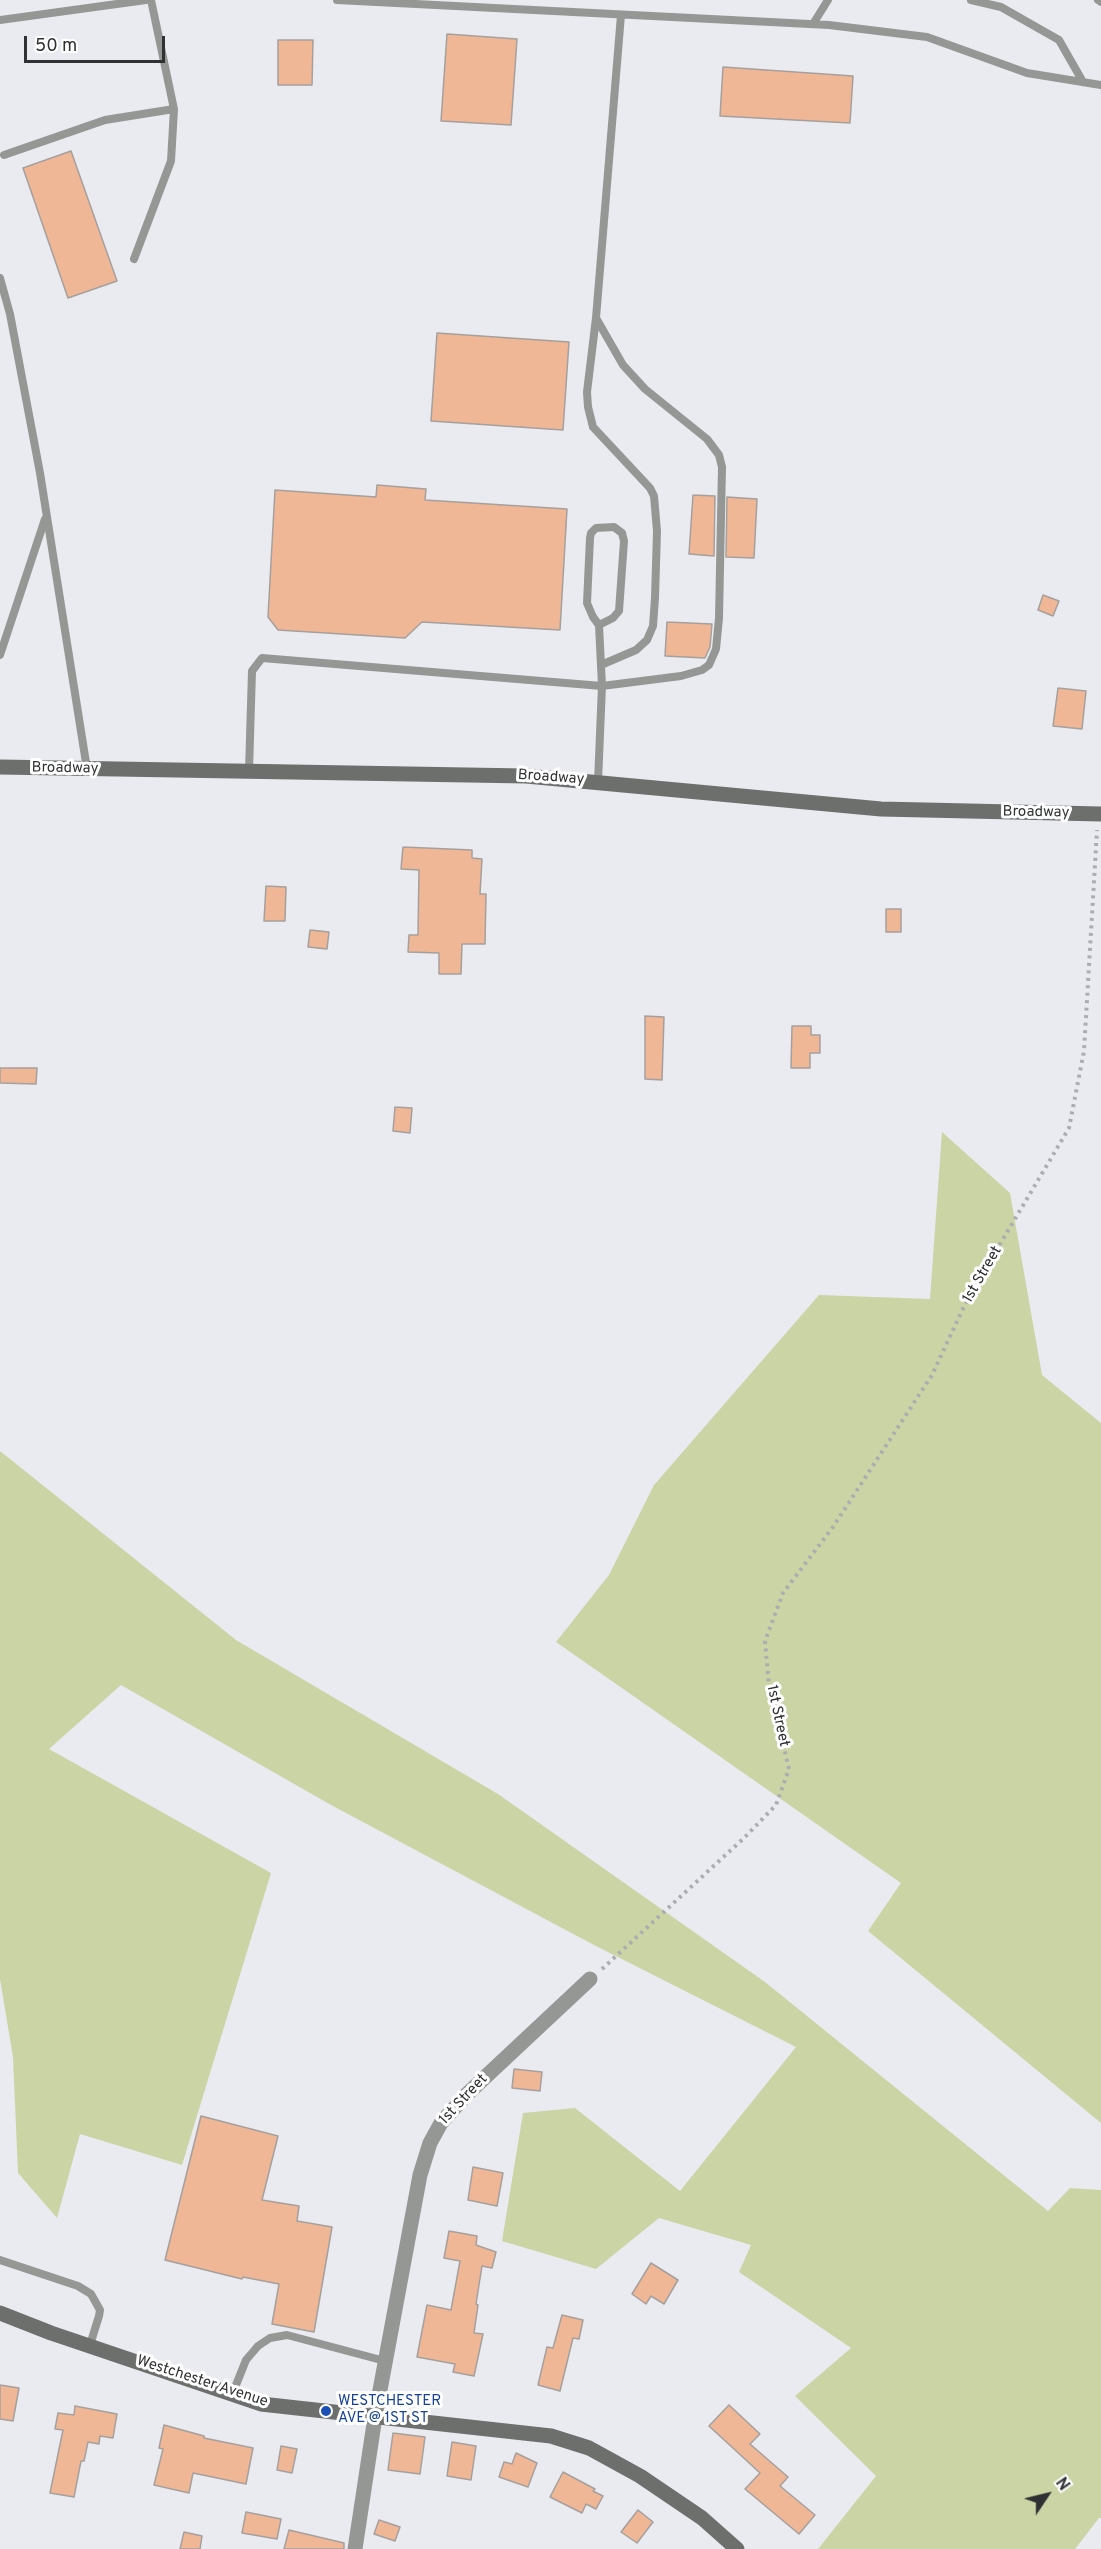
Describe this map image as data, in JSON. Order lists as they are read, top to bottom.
{
  "streets": {
    "street": ["Broadway", "1st Street", "Westchester Avenue"]
  },
  "crossings": [
    ["Broadway", "1st Street"],
    ["1st Street", "Westchester Avenue"]
  ],
  "places": ["WESTCHESTER AVE @ 1ST ST"],
  "scale_bar": "50 m",
  "north": "top right"
}
